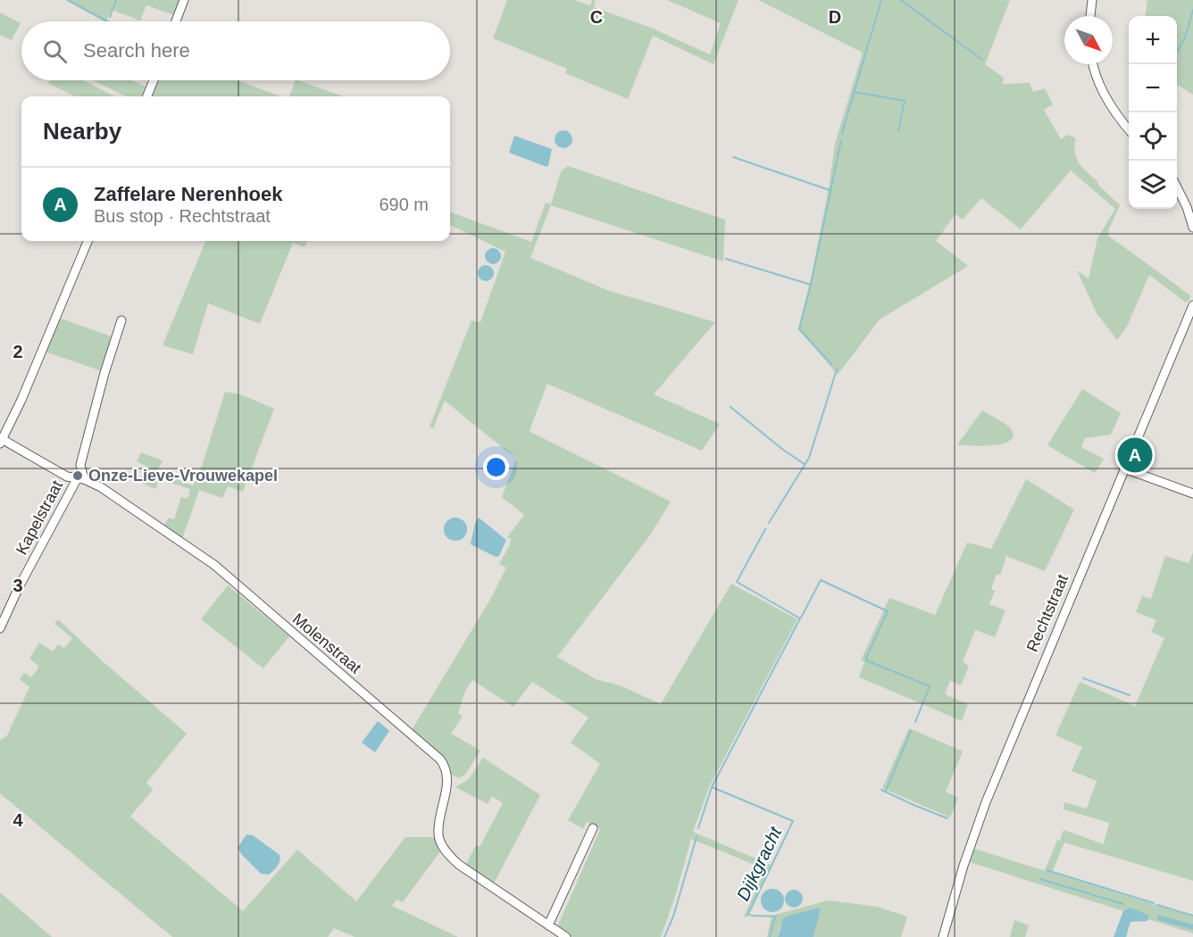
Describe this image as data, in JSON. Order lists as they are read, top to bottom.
{
  "streets": {
    "street": ["Kapelstraat", "Rechtstraat", "Molenstraat"]
  },
  "crossings": [
    ["Kapelstraat", "Molenstraat"]
  ],
  "water": ["Dijkgracht"],
  "places": ["Onze-Lieve-Vrouwekapel"],
  "north": "bottom right",
  "page": {
    "map_buttons": ["+", "−"],
    "search": "Search here",
    "heading": "Nearby",
    "list": [
      {
        "mark": "A",
        "name": "Zaffelare Nerenhoek",
        "note": "Bus stop · Rechtstraat",
        "value": "690 m"
      }
    ],
    "pins": "A"
  },
  "grid": {
    "columns": ["C", "D"],
    "rows": ["2", "3", "4"]
  }
}
